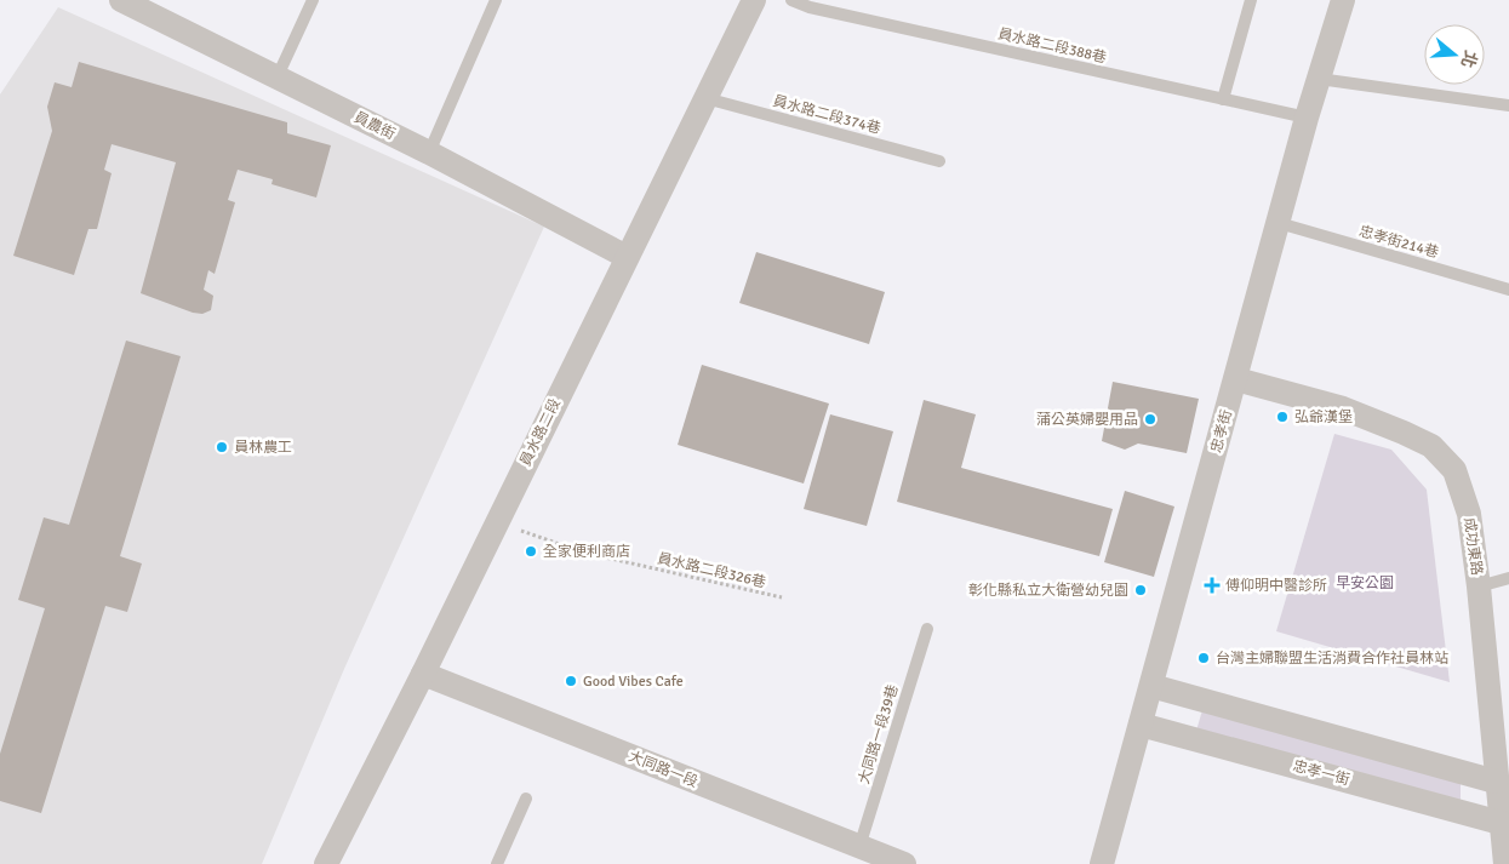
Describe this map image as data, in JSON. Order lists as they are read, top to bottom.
{
  "streets": {
    "street": [
      "員農街",
      "忠孝街",
      "員水路二段",
      "成功東路",
      "大同路一段",
      "忠孝一街"
    ],
    "lane": [
      "員水路二段388巷",
      "員水路二段374巷",
      "忠孝街214巷",
      "大同路一段39巷"
    ],
    "path": ["員水路二段326巷"]
  },
  "crossings": [
    ["員水路二段388巷", "忠孝街"],
    ["員水路二段374巷", "員水路二段"],
    ["員農街", "員水路二段"],
    ["忠孝街214巷", "忠孝街"],
    ["忠孝街", "成功東路"],
    ["忠孝街", "忠孝一街"],
    ["員水路二段", "員水路二段326巷"],
    ["員水路二段", "大同路一段"],
    ["成功東路", "忠孝一街"],
    ["大同路一段39巷", "大同路一段"]
  ],
  "parks": ["早安公園"],
  "places": {
    "other": [
      "弘爺漢堡",
      "蒲公英婦嬰用品",
      "員林農工",
      "全家便利商店",
      "彰化縣私立大衛營幼兒園",
      "台灣主婦聯盟生活消費合作社員林站",
      "Good Vibes Cafe"
    ],
    "health": ["傅仰明中醫診所"]
  },
  "north": "right"
}
